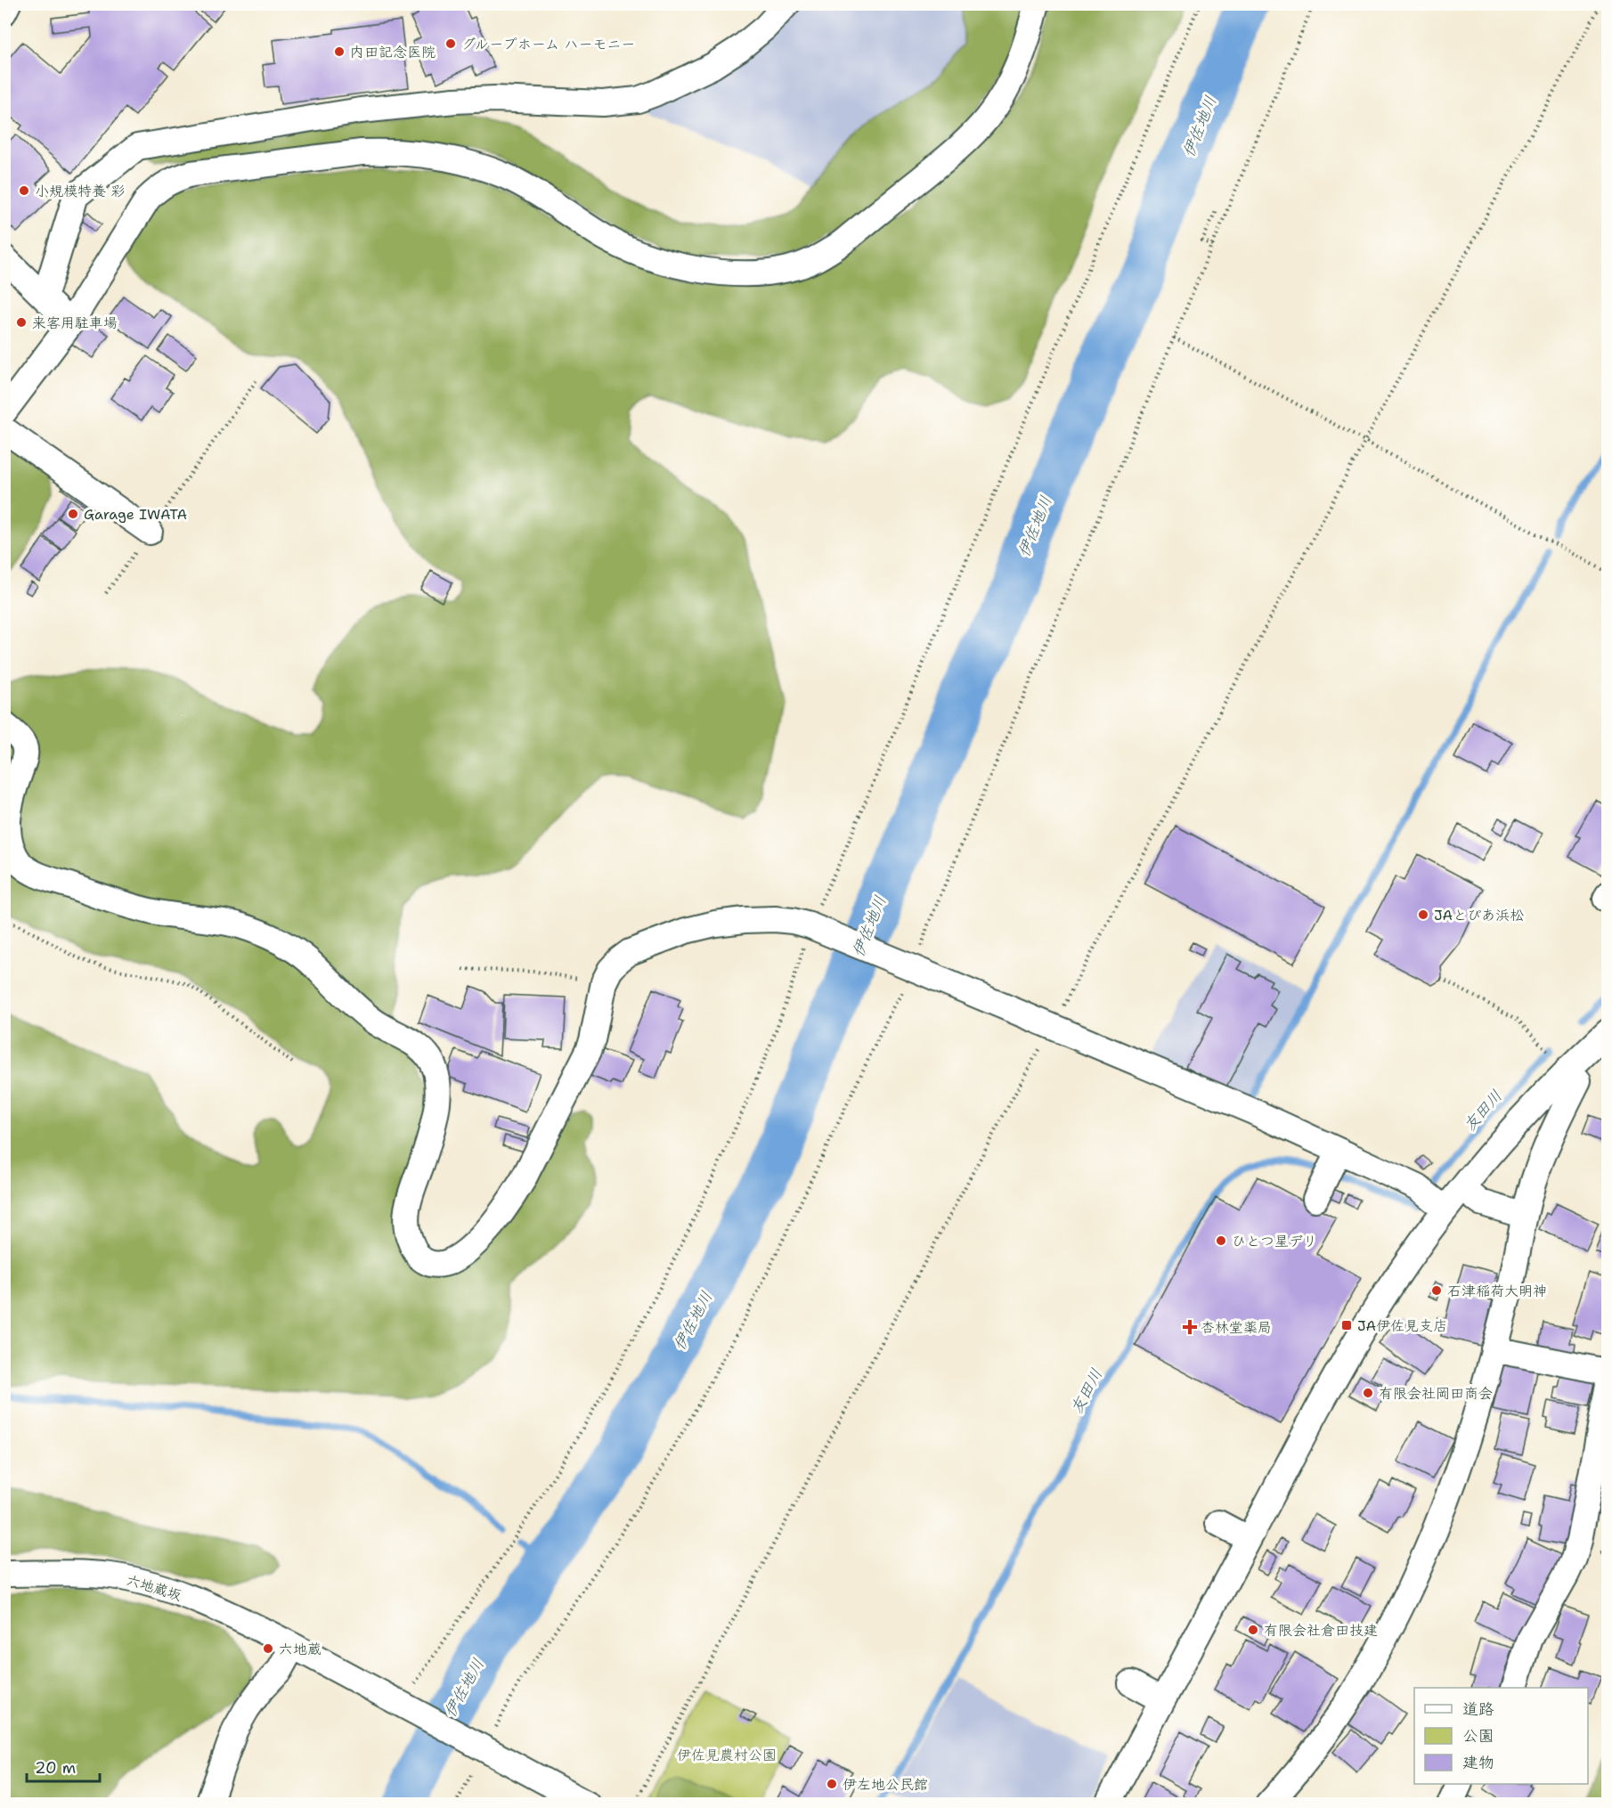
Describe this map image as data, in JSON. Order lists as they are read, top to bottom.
{
  "streets": {
    "street": ["六地蔵坂"]
  },
  "water": ["伊佐地川", "友田川"],
  "parks": ["伊佐見農村公園"],
  "places": {
    "other": [
      "グループホーム ハーモニー",
      "内田記念医院",
      "小規模特養 彩",
      "来客用駐車場",
      "Garage IWATA",
      "JAとぴあ浜松",
      "ひとつ星デリ",
      "石津稲荷大明神",
      "有限会社岡田商会",
      "有限会社倉田技建",
      "六地蔵",
      "伊左地公民館"
    ],
    "transit": ["JA伊佐見支店"],
    "health": ["杏林堂薬局"]
  },
  "legend": ["道路", "公園", "建物"],
  "scale_bar": "20 m"
}
